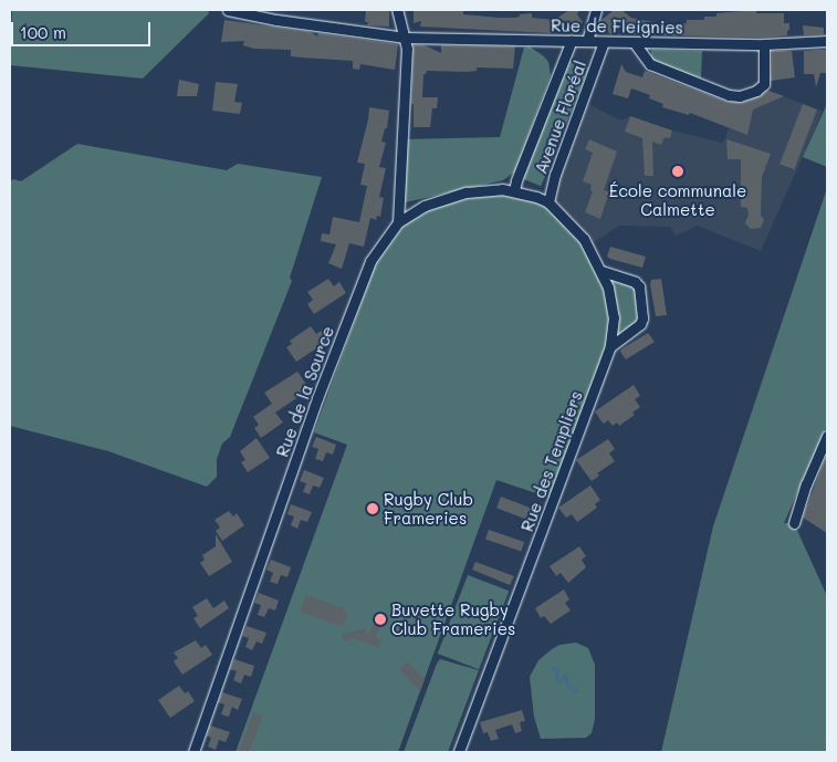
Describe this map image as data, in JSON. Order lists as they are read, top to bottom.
{
  "streets": {
    "street": [
      "Rue de Fleignies",
      "Avenue Floréal",
      "Rue de la Source",
      "Rue des Templiers"
    ]
  },
  "crossings": [
    ["Rue de Fleignies", "Avenue Floréal"],
    ["Avenue Floréal", "Rue des Templiers"],
    ["Rue de la Source", "Rue des Templiers"]
  ],
  "places": ["École communale Calmette", "Rugby Club Frameries", "Buvette Rugby Club Frameries"],
  "scale_bar": "100 m"
}
